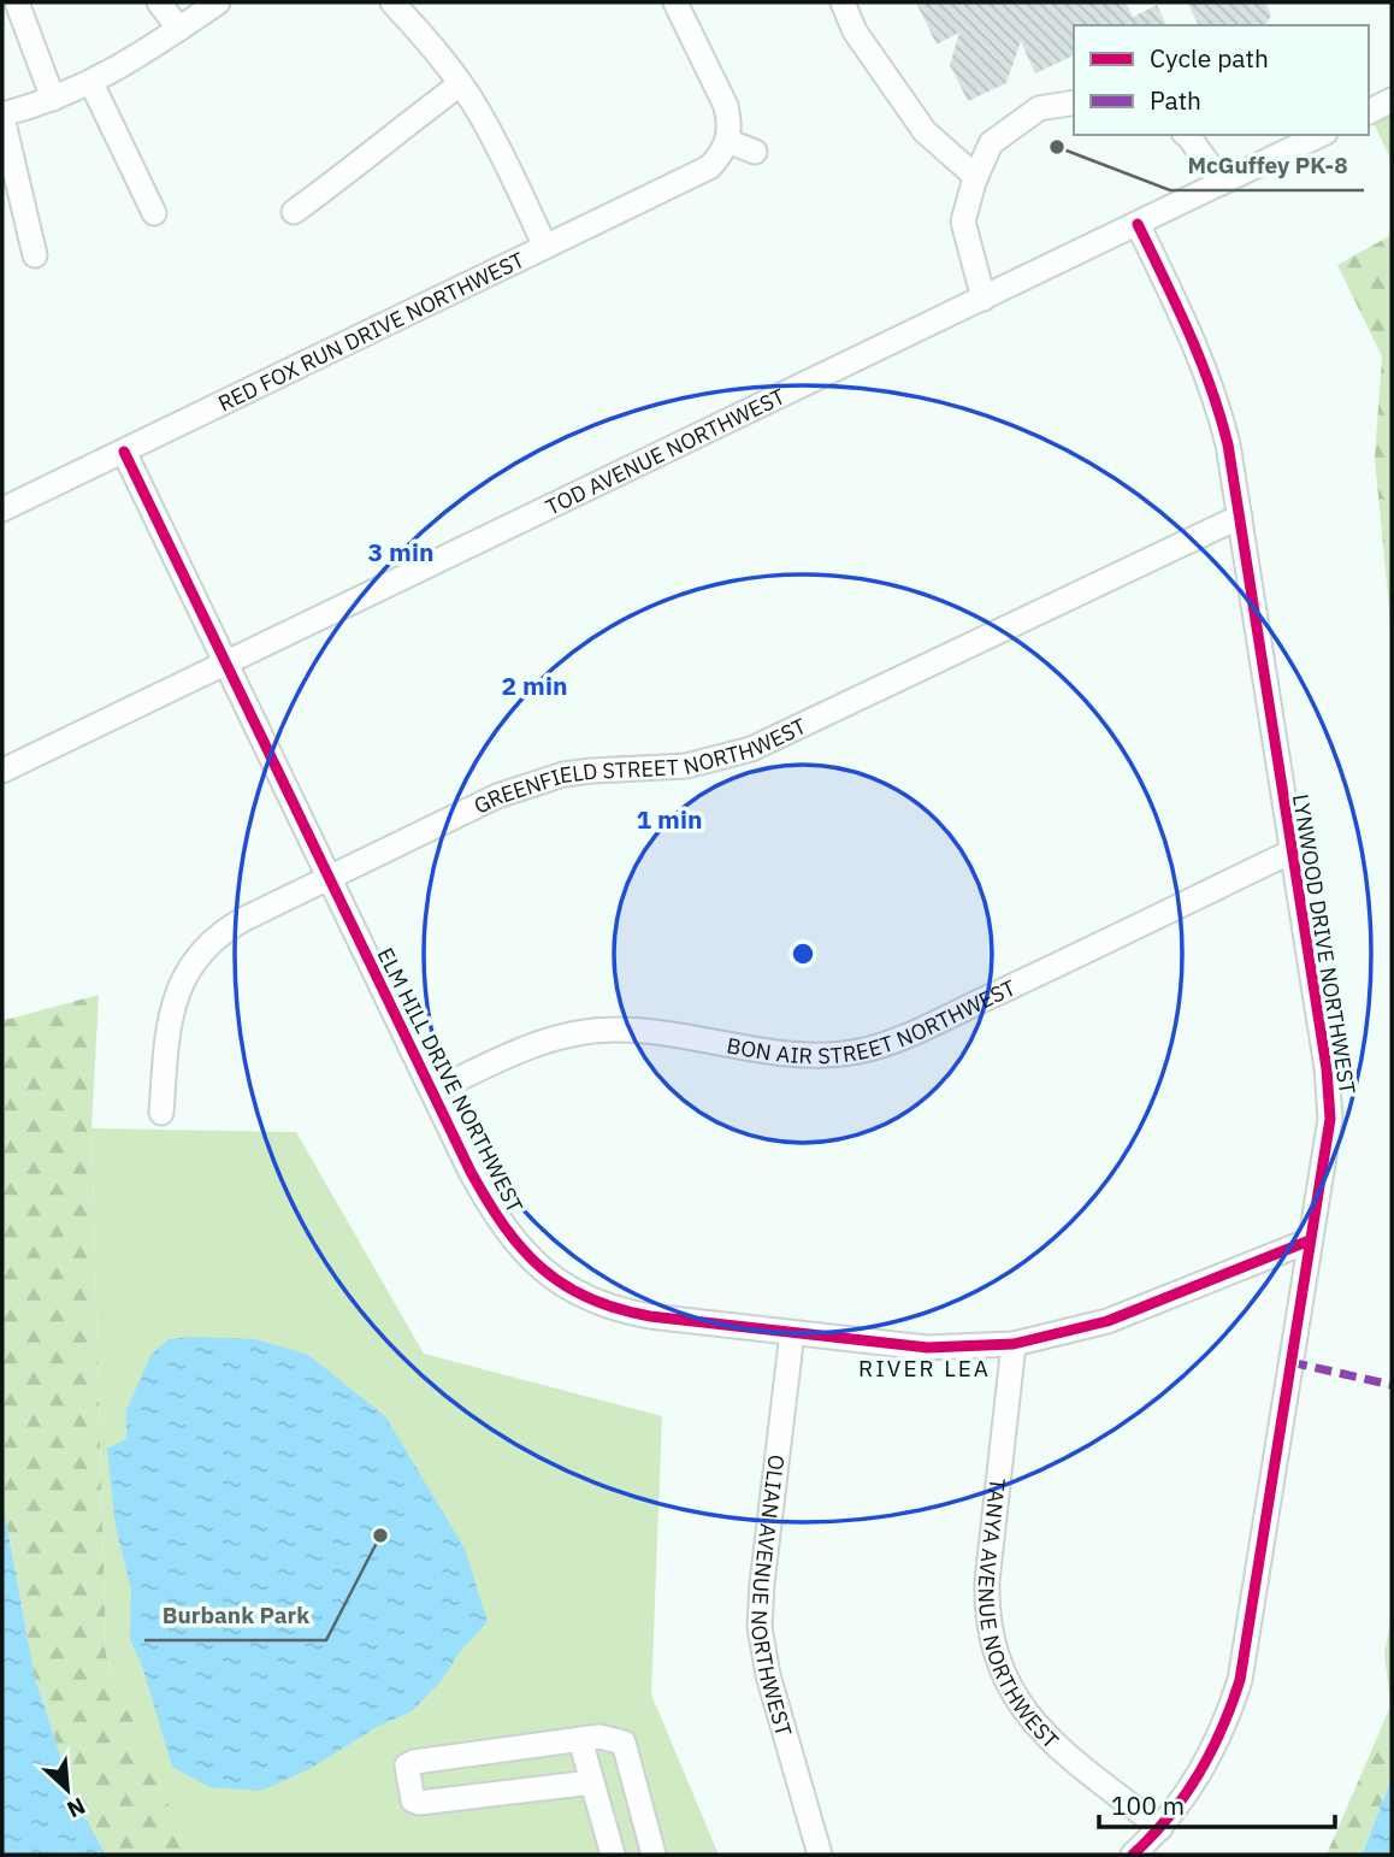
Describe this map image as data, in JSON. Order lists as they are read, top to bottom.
{
  "streets": {
    "street": [
      "RED FOX RUN DRIVE NORTHWEST",
      "TOD AVENUE NORTHWEST",
      "GREENFIELD STREET NORTHWEST",
      "LYNWOOD DRIVE NORTHWEST",
      "BON AIR STREET NORTHWEST",
      "ELM HILL DRIVE NORTHWEST",
      "OLIAN AVENUE NORTHWEST",
      "TANYA AVENUE NORTHWEST"
    ]
  },
  "crossings": [
    ["RED FOX RUN DRIVE NORTHWEST", "ELM HILL DRIVE NORTHWEST"],
    ["TOD AVENUE NORTHWEST", "LYNWOOD DRIVE NORTHWEST"],
    ["TOD AVENUE NORTHWEST", "ELM HILL DRIVE NORTHWEST"],
    ["GREENFIELD STREET NORTHWEST", "LYNWOOD DRIVE NORTHWEST"],
    ["GREENFIELD STREET NORTHWEST", "ELM HILL DRIVE NORTHWEST"],
    ["LYNWOOD DRIVE NORTHWEST", "BON AIR STREET NORTHWEST"],
    ["LYNWOOD DRIVE NORTHWEST", "ELM HILL DRIVE NORTHWEST"],
    ["LYNWOOD DRIVE NORTHWEST", "TANYA AVENUE NORTHWEST"],
    ["BON AIR STREET NORTHWEST", "ELM HILL DRIVE NORTHWEST"],
    ["ELM HILL DRIVE NORTHWEST", "OLIAN AVENUE NORTHWEST"],
    ["ELM HILL DRIVE NORTHWEST", "TANYA AVENUE NORTHWEST"]
  ],
  "districts": ["RIVER LEA"],
  "places": ["McGuffey PK-8", "Burbank Park"],
  "legend": ["Cycle path", "Path"],
  "scale_bar": "100 m",
  "north": "bottom right",
  "rings": ["3 min", "2 min", "1 min"]
}
